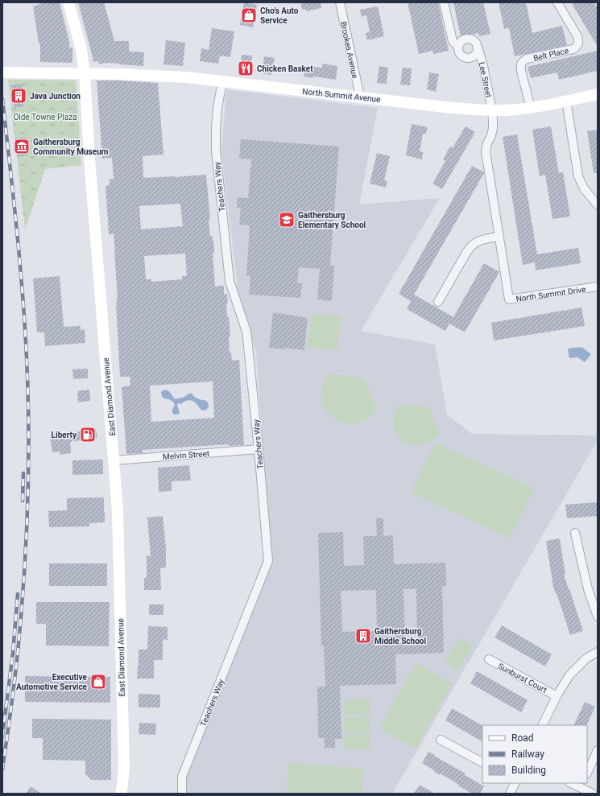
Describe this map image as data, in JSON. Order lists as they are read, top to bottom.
{
  "streets": {
    "street": [
      "Brookes Avenue",
      "Belt Place",
      "Lee Street",
      "North Summit Avenue",
      "Teachers Way",
      "North Summit Drive",
      "East Diamond Avenue",
      "Melvin Street",
      "Sunburst Court"
    ]
  },
  "crossings": [
    ["Brookes Avenue", "North Summit Avenue"],
    ["Belt Place", "North Summit Avenue"],
    ["Lee Street", "North Summit Avenue"],
    ["Lee Street", "North Summit Drive"],
    ["North Summit Avenue", "Teachers Way"],
    ["North Summit Avenue", "North Summit Drive"],
    ["North Summit Avenue", "East Diamond Avenue"],
    ["Teachers Way", "Melvin Street"],
    ["East Diamond Avenue", "Melvin Street"]
  ],
  "parks": ["Olde Towne Plaza"],
  "places": {
    "shop": ["Cho’s Auto Service", "Executive Automotive Service"],
    "restaurant": ["Chicken Basket"],
    "building": ["Java Junction", "Gaithersburg Middle School"],
    "museum": ["Gaithersburg Community Museum"],
    "school or university": ["Gaithersburg Elementary School"],
    "fuel station": ["Liberty"]
  },
  "legend": ["Road", "Railway", "Building"]
}
